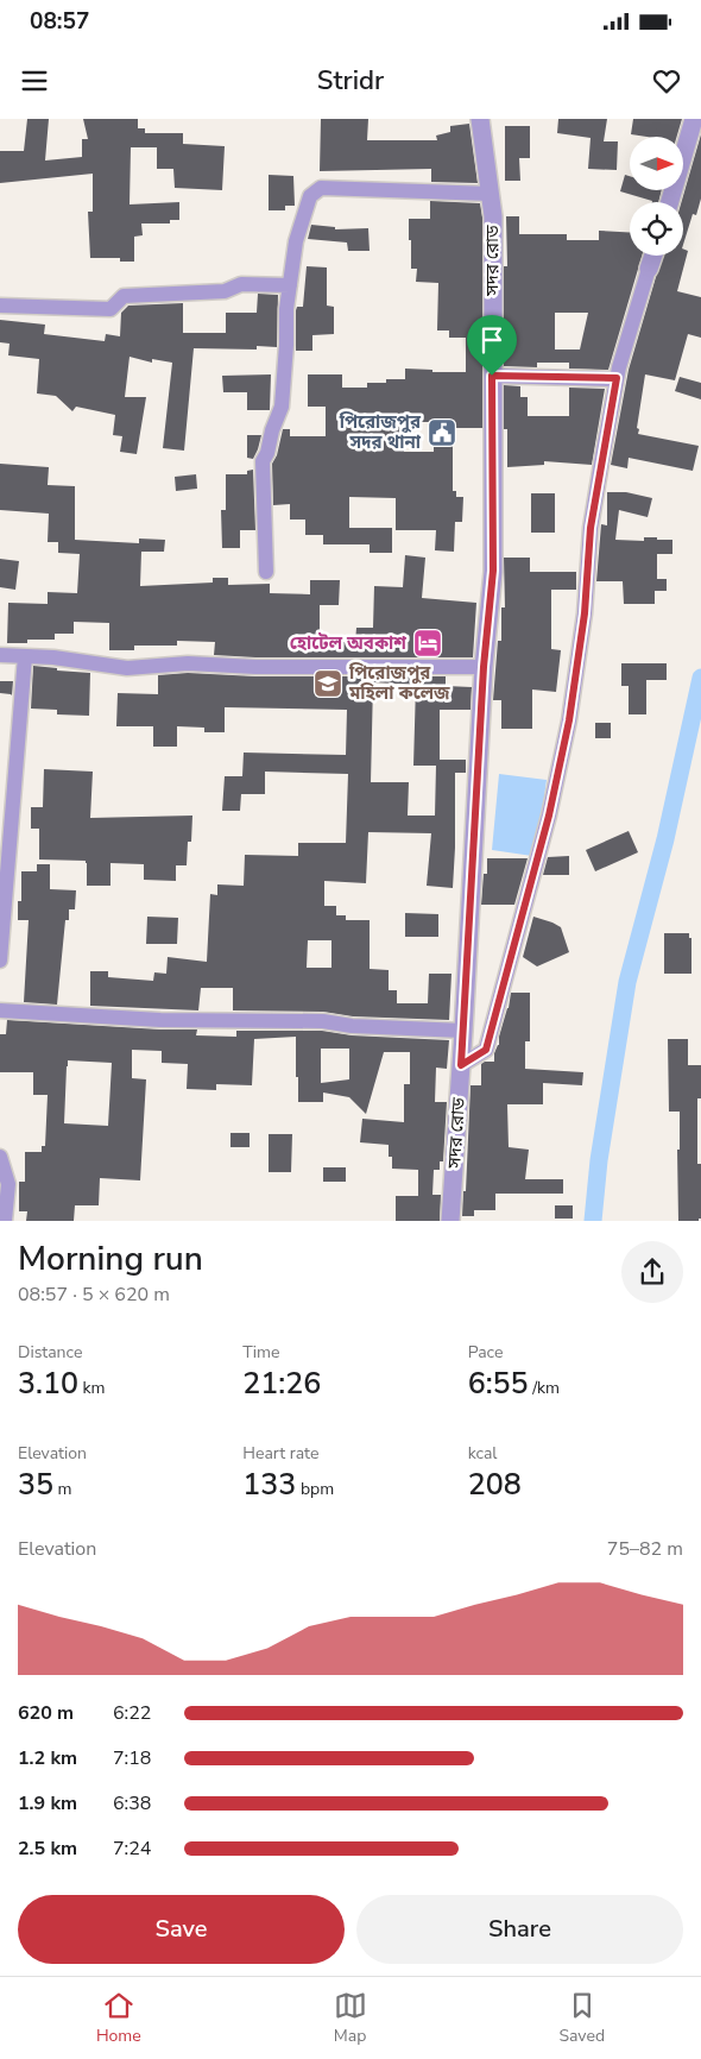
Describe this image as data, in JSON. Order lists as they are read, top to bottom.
{
  "streets": {
    "street": ["সদর রোড"]
  },
  "places": {
    "public building": ["পিরোজপুর সদর থানা"],
    "hotel": ["হোটেল অবকাশ"],
    "school or university": ["পিরোজপুর মহিলা কলেজ"]
  },
  "north": "right",
  "page": {
    "status": "08:57",
    "header": "Stridr",
    "heading": ["Morning run", "08:57 · 5 × 620 m"],
    "stats": [
      ["Distance", "3.10 km"],
      ["Time", "21:26"],
      ["Pace", "6:55 /km"],
      ["Elevation", "35 m"],
      ["Heart rate", "133 bpm"],
      ["kcal", "208"]
    ],
    "chart": ["Elevation", "75–82 m"],
    "list": [
      {
        "name": "620 m",
        "note": "6:22"
      },
      {
        "name": "1.2 km",
        "note": "7:18"
      },
      {
        "name": "1.9 km",
        "note": "6:38"
      },
      {
        "name": "2.5 km",
        "note": "7:24"
      }
    ],
    "buttons": ["Save", "Share"],
    "tabs": ["Home", "Map", "Saved"]
  }
}
